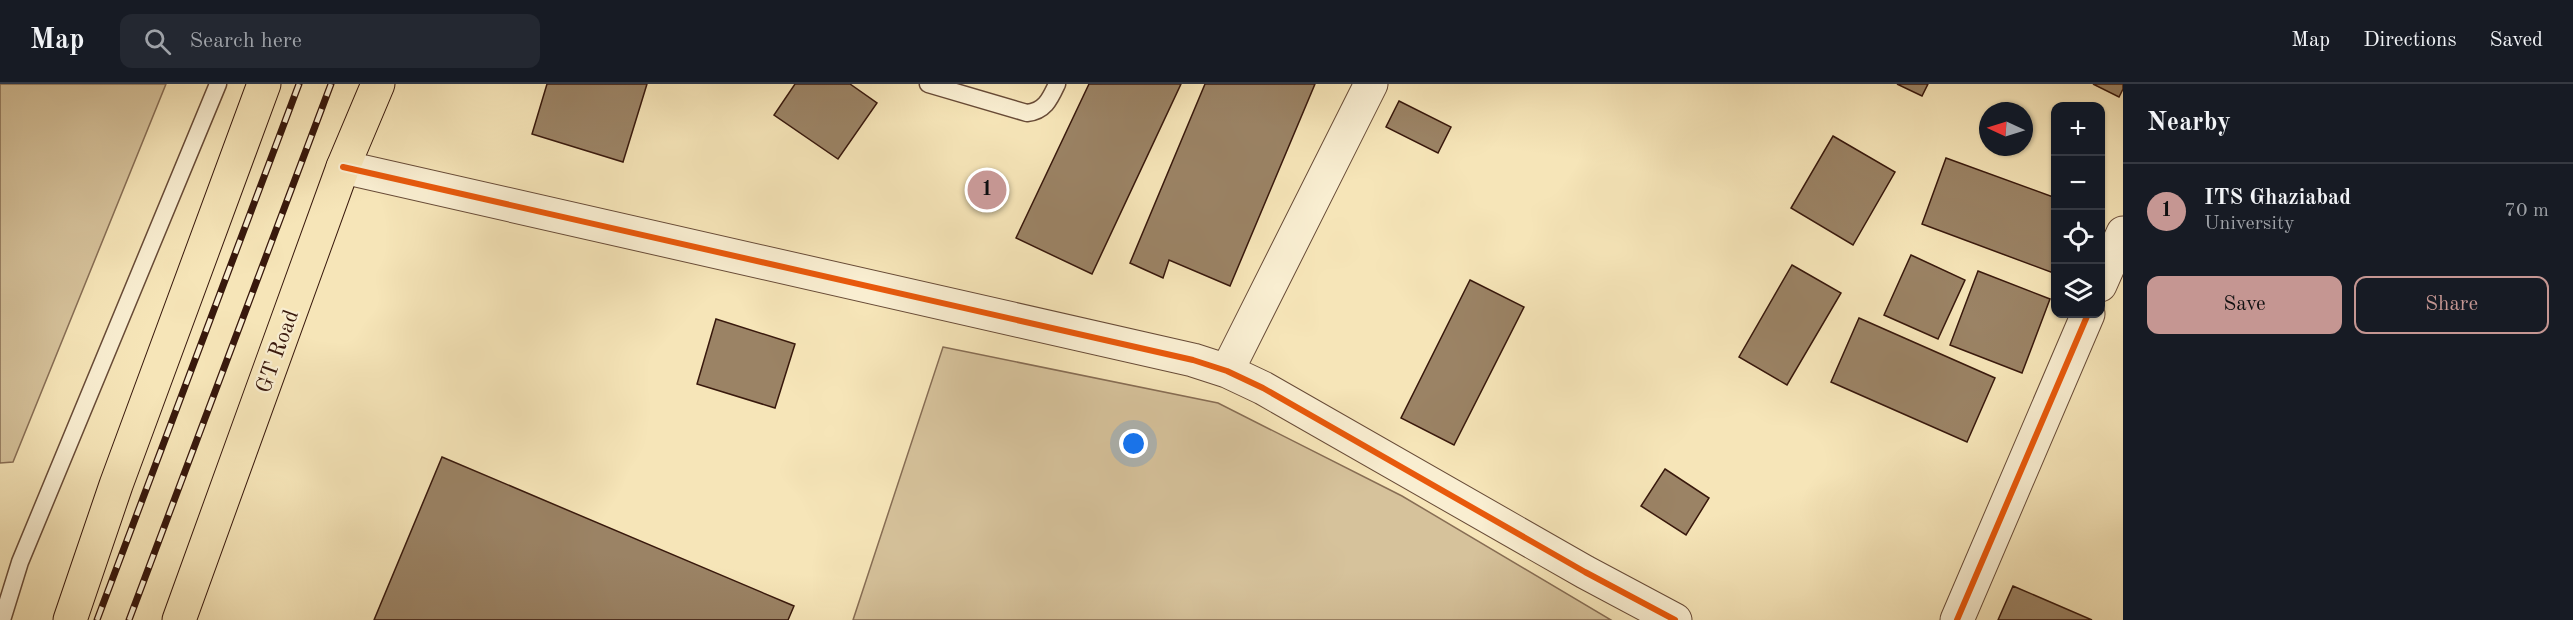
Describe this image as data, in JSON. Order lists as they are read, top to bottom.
{
  "streets": {
    "highway": ["GT Road"]
  },
  "north": "left",
  "page": {
    "header": "Map",
    "search": "Search here",
    "nav": ["Map", "Directions", "Saved"],
    "heading": "Nearby",
    "map_buttons": ["+", "−"],
    "list": [
      {
        "mark": "1",
        "name": "ITS Ghaziabad",
        "note": "University",
        "value": "70 m"
      }
    ],
    "pins": "1",
    "buttons": ["Save", "Share"]
  }
}
